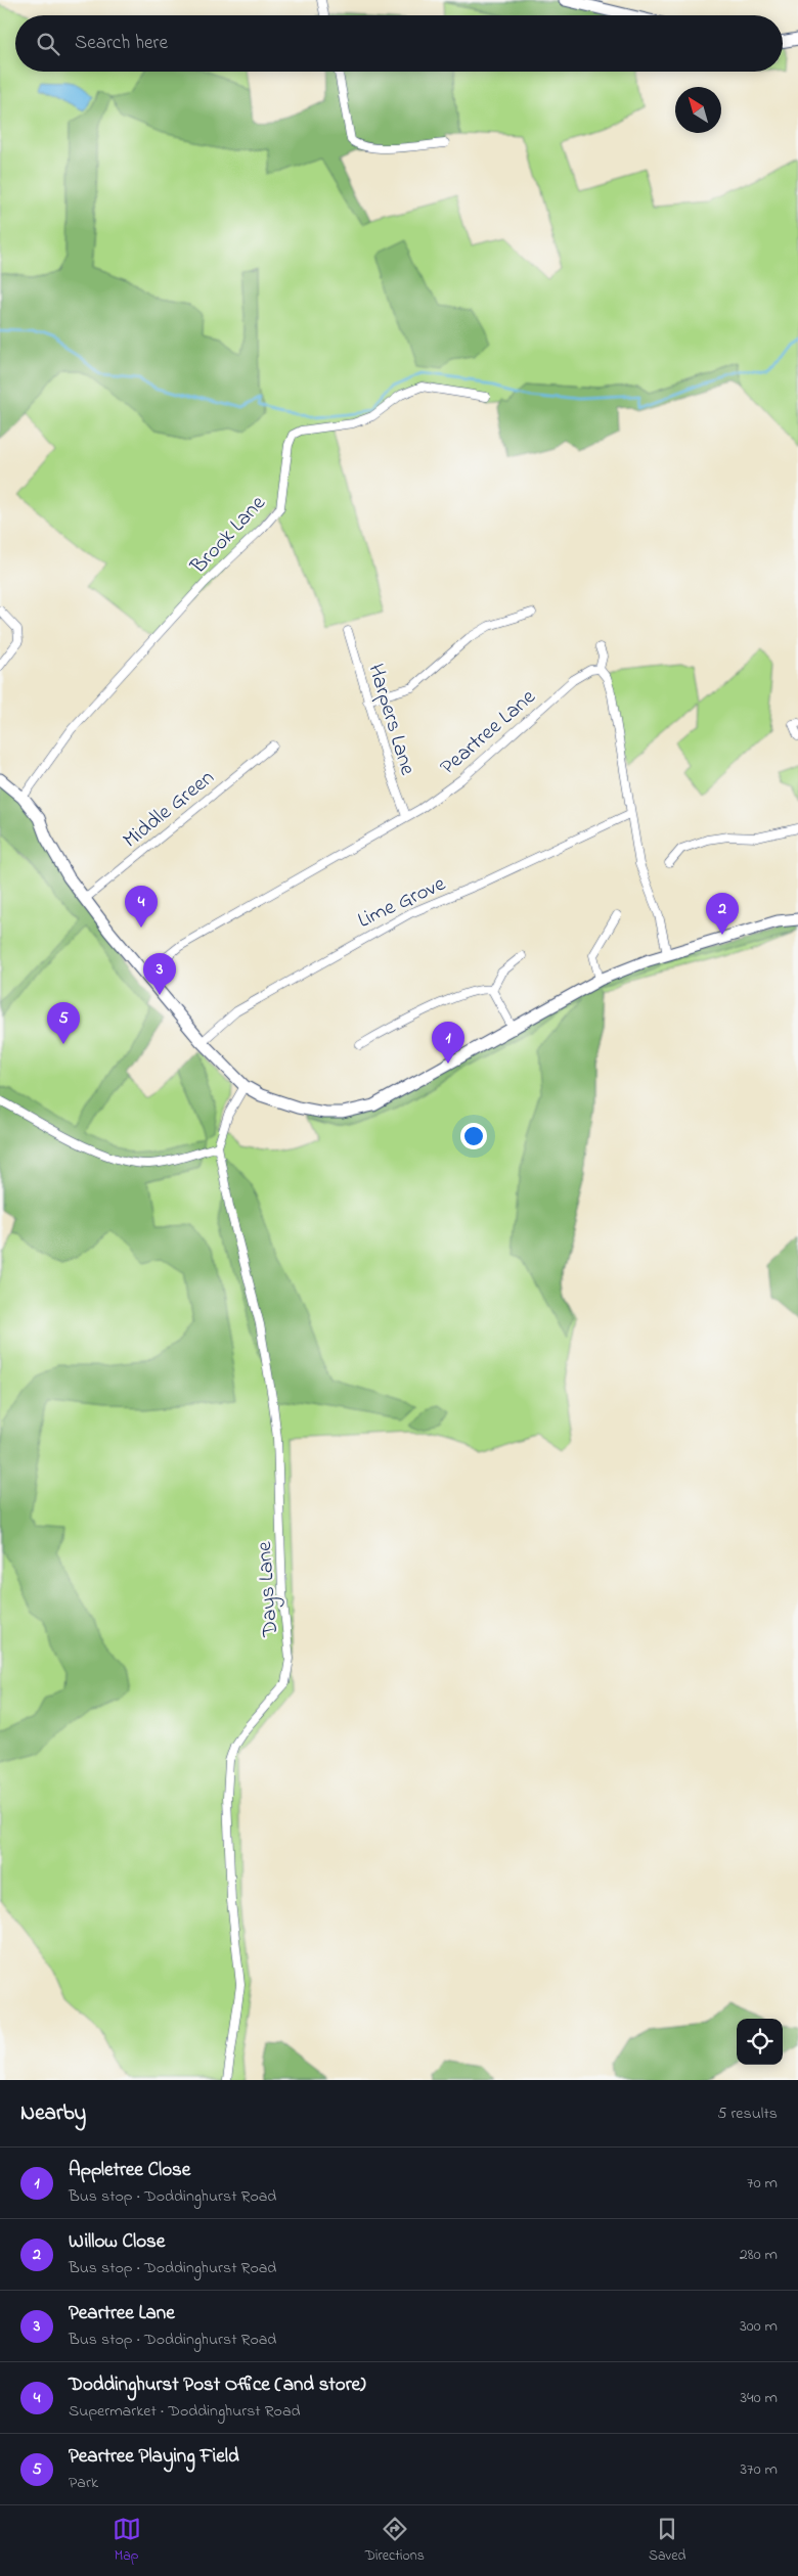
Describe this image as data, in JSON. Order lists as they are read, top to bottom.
{
  "streets": {
    "street": [
      "Brook Lane",
      "Harpers Lane",
      "Peartree Lane",
      "Middle Green",
      "Lime Grove",
      "Days Lane"
    ]
  },
  "crossings": [
    ["Harpers Lane", "Peartree Lane"]
  ],
  "north": "top left",
  "page": {
    "search": "Search here",
    "pins": [
      "4",
      "2",
      "3",
      "5",
      "1"
    ],
    "heading": ["Nearby", "5 results"],
    "list": [
      {
        "mark": "1",
        "name": "Appletree Close",
        "note": "Bus stop · Doddinghurst Road",
        "value": "70 m"
      },
      {
        "mark": "2",
        "name": "Willow Close",
        "note": "Bus stop · Doddinghurst Road",
        "value": "280 m"
      },
      {
        "mark": "3",
        "name": "Peartree Lane",
        "note": "Bus stop · Doddinghurst Road",
        "value": "300 m"
      },
      {
        "mark": "4",
        "name": "Doddinghurst Post Office (and store)",
        "note": "Supermarket · Doddinghurst Road",
        "value": "340 m"
      },
      {
        "mark": "5",
        "name": "Peartree Playing Field",
        "note": "Park",
        "value": "370 m"
      }
    ],
    "nav": ["Map", "Directions", "Saved"]
  }
}
